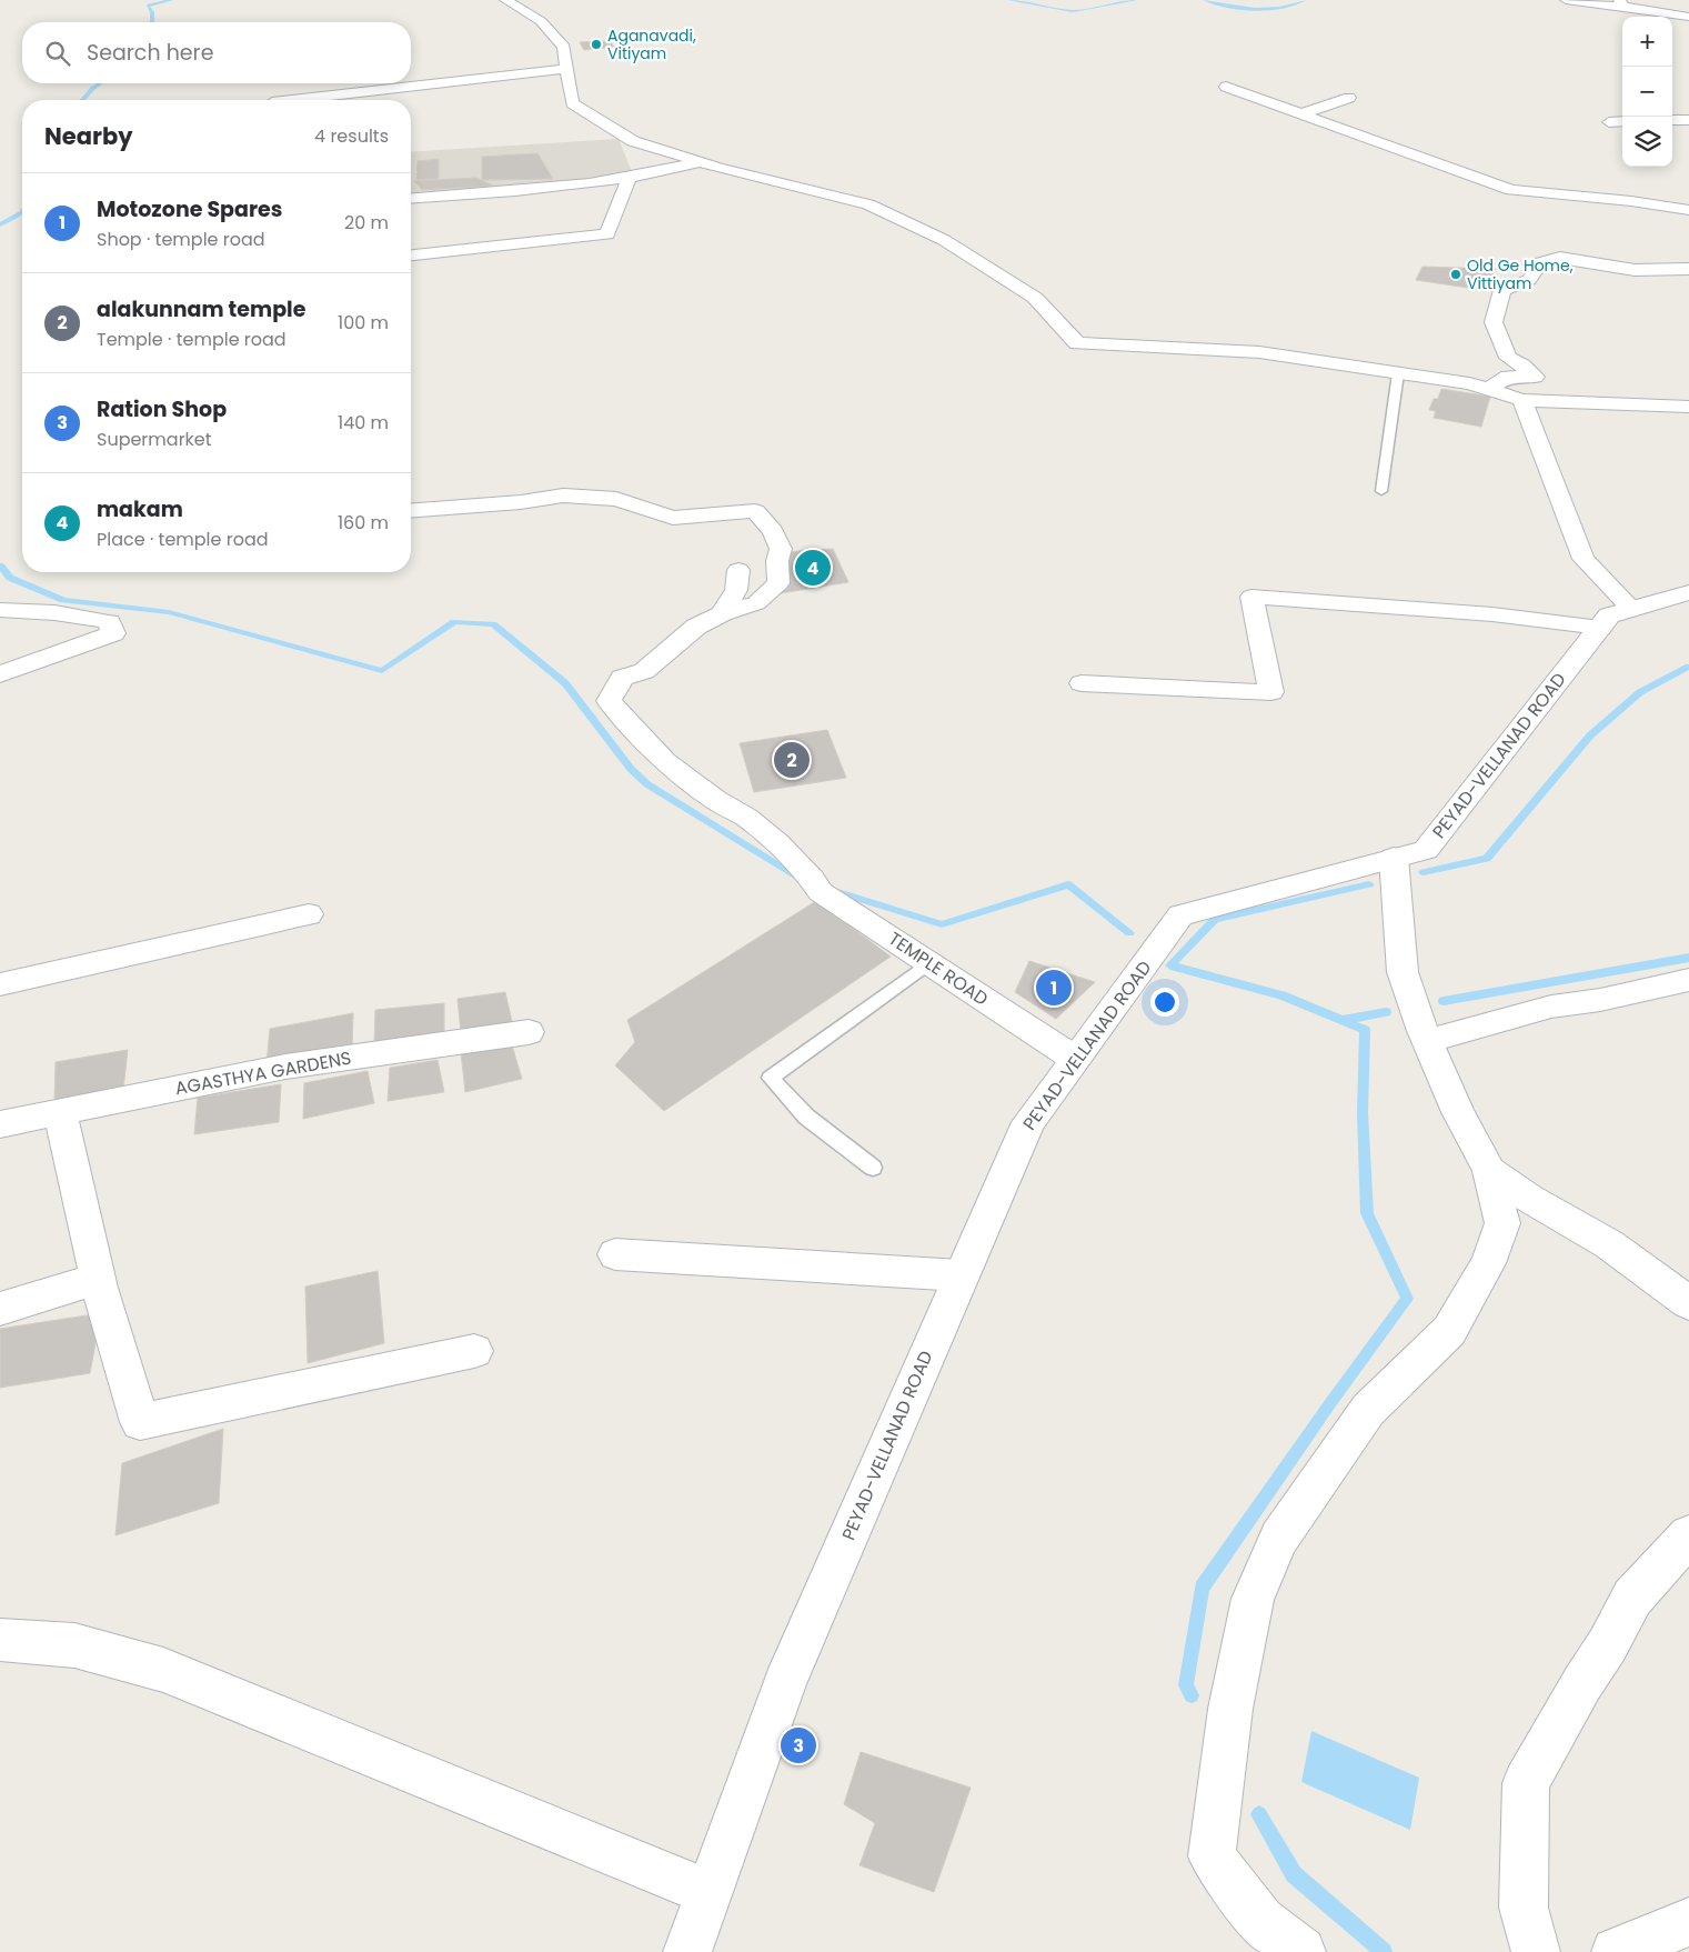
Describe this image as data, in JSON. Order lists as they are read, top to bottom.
{
  "streets": {
    "street": ["PEYAD-VELLANAD ROAD", "TEMPLE ROAD", "AGASTHYA GARDENS"]
  },
  "crossings": [
    ["PEYAD-VELLANAD ROAD", "TEMPLE ROAD"]
  ],
  "places": ["Aganavadi, Vitiyam", "Old Ge Home, Vittiyam"],
  "page": {
    "map_buttons": ["+", "−"],
    "search": "Search here",
    "heading": ["Nearby", "4 results"],
    "list": [
      {
        "mark": "1",
        "name": "Motozone Spares",
        "note": "Shop · temple road",
        "value": "20 m"
      },
      {
        "mark": "2",
        "name": "alakunnam temple",
        "note": "Temple · temple road",
        "value": "100 m"
      },
      {
        "mark": "3",
        "name": "Ration Shop",
        "note": "Supermarket",
        "value": "140 m"
      },
      {
        "mark": "4",
        "name": "makam",
        "note": "Place · temple road",
        "value": "160 m"
      }
    ],
    "pins": [
      "4",
      "2",
      "1",
      "3"
    ]
  }
}
